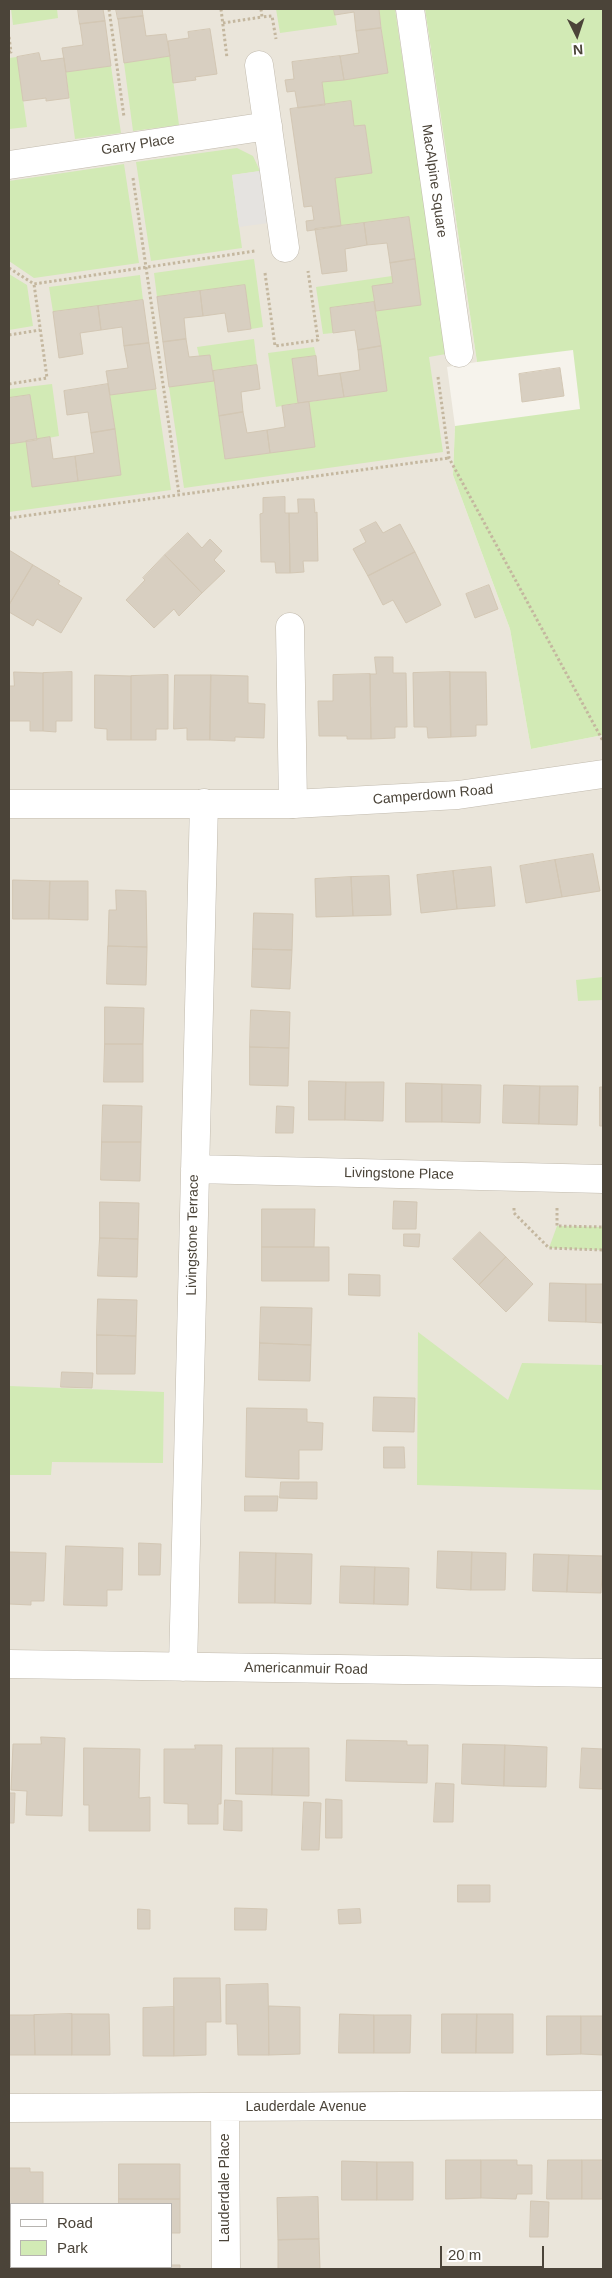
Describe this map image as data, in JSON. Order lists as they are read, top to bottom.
{
  "streets": {
    "street": [
      "Garry Place",
      "MacAlpine Square",
      "Camperdown Road",
      "Livingstone Place",
      "Livingstone Terrace",
      "Americanmuir Road",
      "Lauderdale Avenue",
      "Lauderdale Place"
    ]
  },
  "crossings": [
    ["Camperdown Road", "Livingstone Terrace"],
    ["Livingstone Place", "Livingstone Terrace"],
    ["Livingstone Terrace", "Americanmuir Road"],
    ["Lauderdale Avenue", "Lauderdale Place"]
  ],
  "legend": ["Road", "Park"],
  "scale_bar": "20 m",
  "north": "bottom"
}
